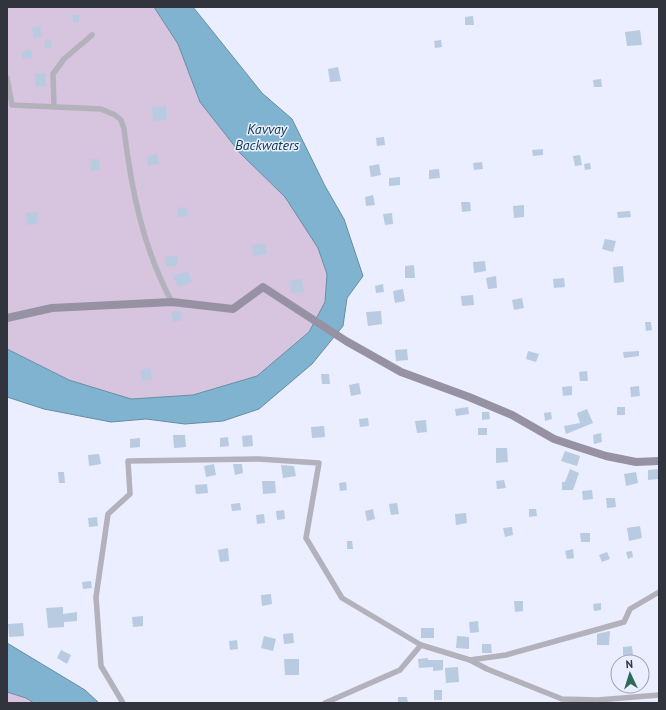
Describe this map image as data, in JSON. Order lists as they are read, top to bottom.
{
  "water": ["Kavvay Backwaters"],
  "north": "top"
}
